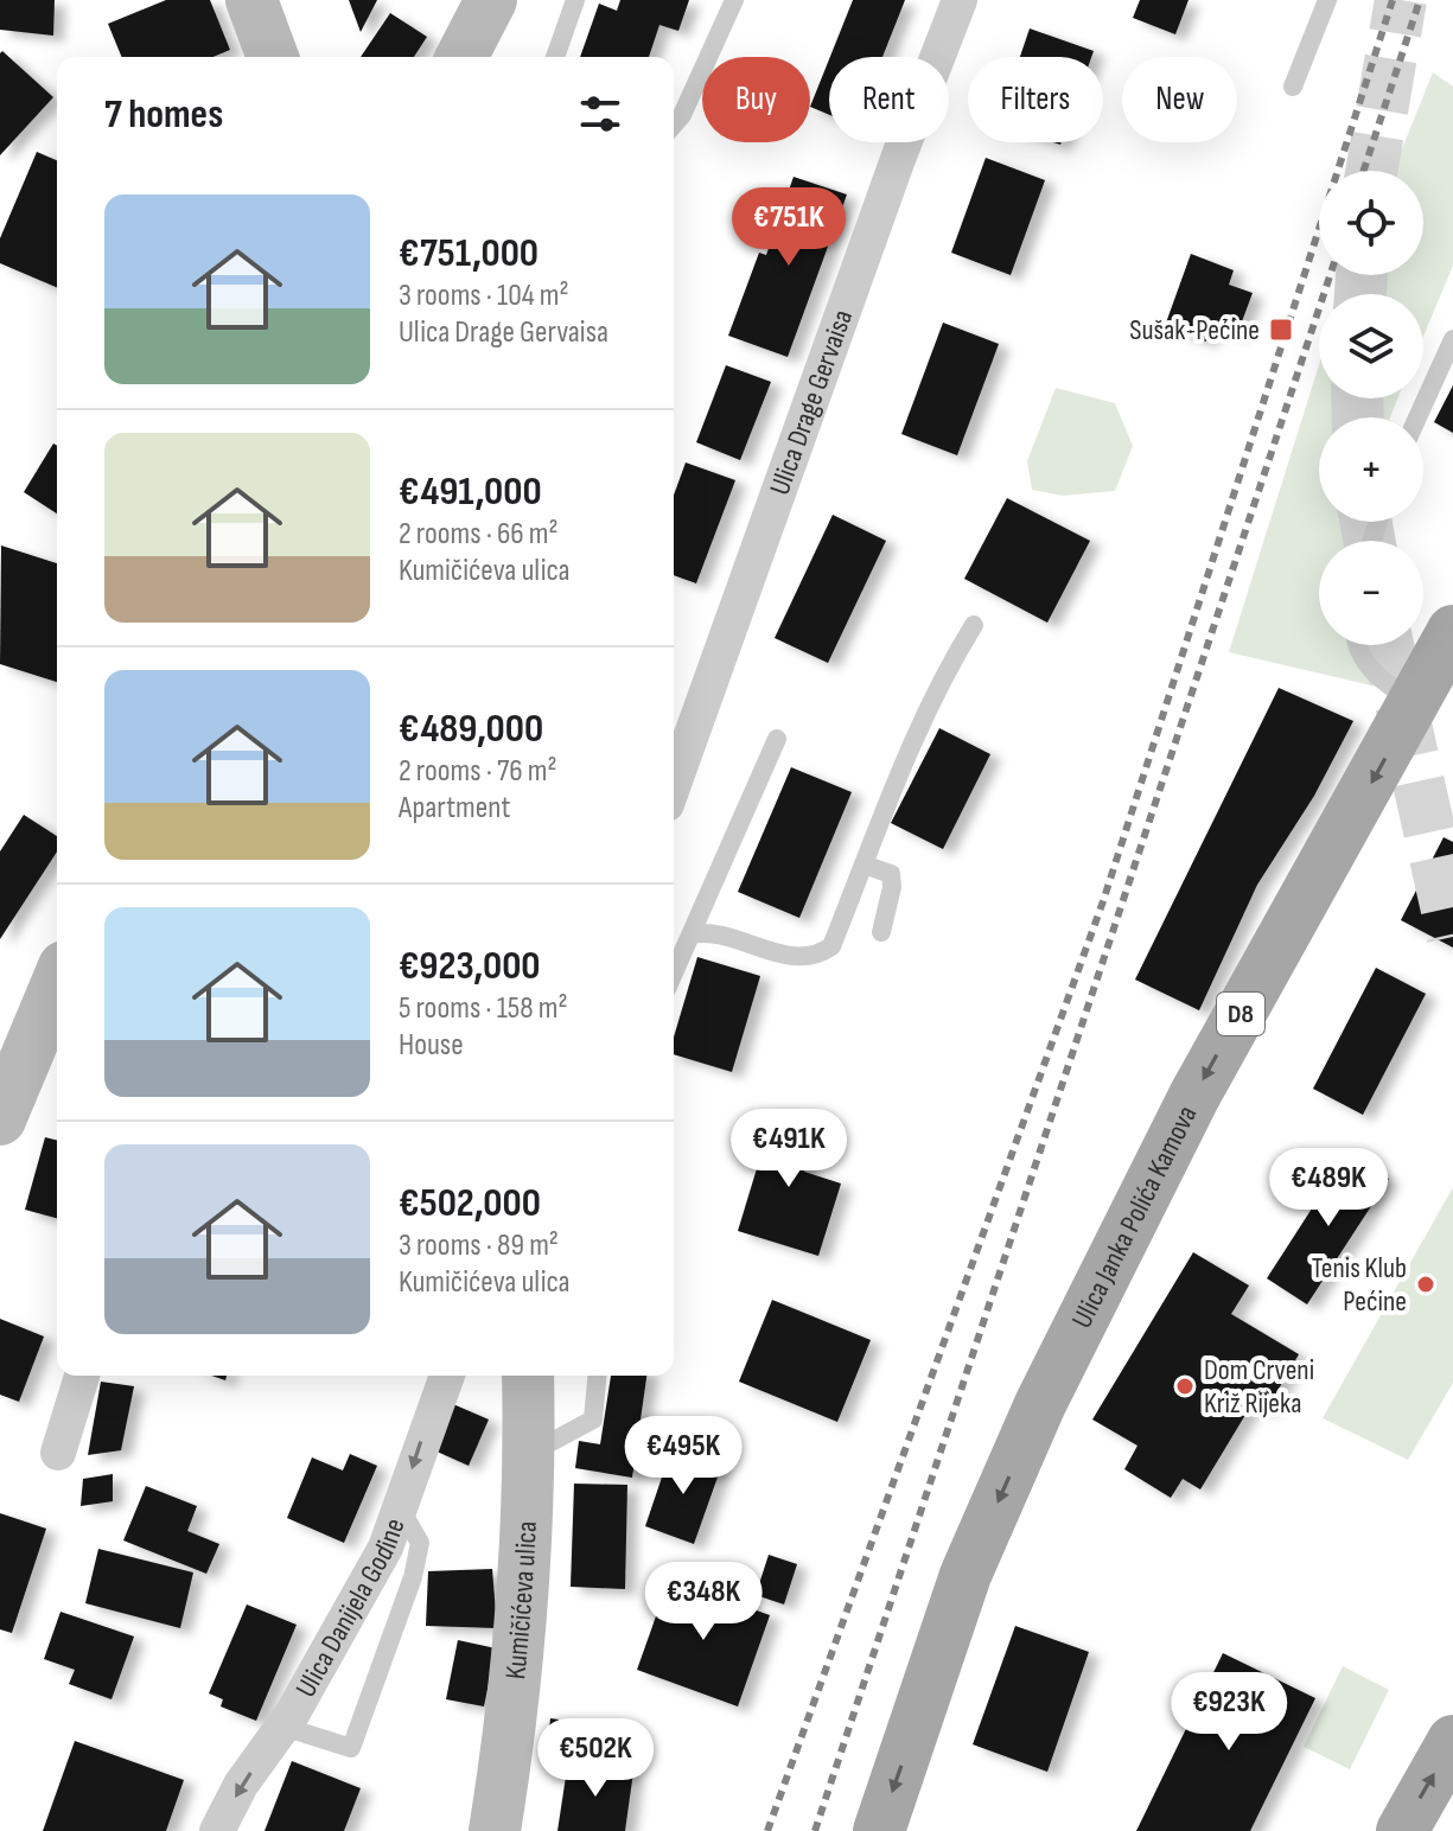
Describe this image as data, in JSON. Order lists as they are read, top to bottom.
{
  "streets": {
    "main road": ["D8", "Ulica Janka Polića Kamova", "Kumičićeva ulica"],
    "street": ["Ulica Drage Gervaisa", "Ulica Danijela Godine"]
  },
  "one_way": ["Ulica Janka Polića Kamova", "Ulica Danijela Godine"],
  "places": {
    "transit": ["Sušak-Pećine"],
    "other": ["Tenis Klub Pećine", "Dom Crveni Križ Rijeka"]
  },
  "page": {
    "chip": [
      "Buy",
      "Rent",
      "Filters",
      "New"
    ],
    "heading": "7 homes",
    "map_buttons": ["+", "−"],
    "list": [
      {
        "name": "€751,000",
        "note": "3 rooms · 104 m² · Ulica Drage Gervaisa"
      },
      {
        "name": "€491,000",
        "note": "2 rooms · 66 m² · Kumičićeva ulica"
      },
      {
        "name": "€489,000",
        "note": "2 rooms · 76 m² · Apartment"
      },
      {
        "name": "€923,000",
        "note": "5 rooms · 158 m² · House"
      },
      {
        "name": "€502,000",
        "note": "3 rooms · 89 m² · Kumičićeva ulica"
      }
    ],
    "price": [
      "€751K",
      "€491K",
      "€489K",
      "€495K",
      "€348K",
      "€923K",
      "€502K"
    ]
  }
}
